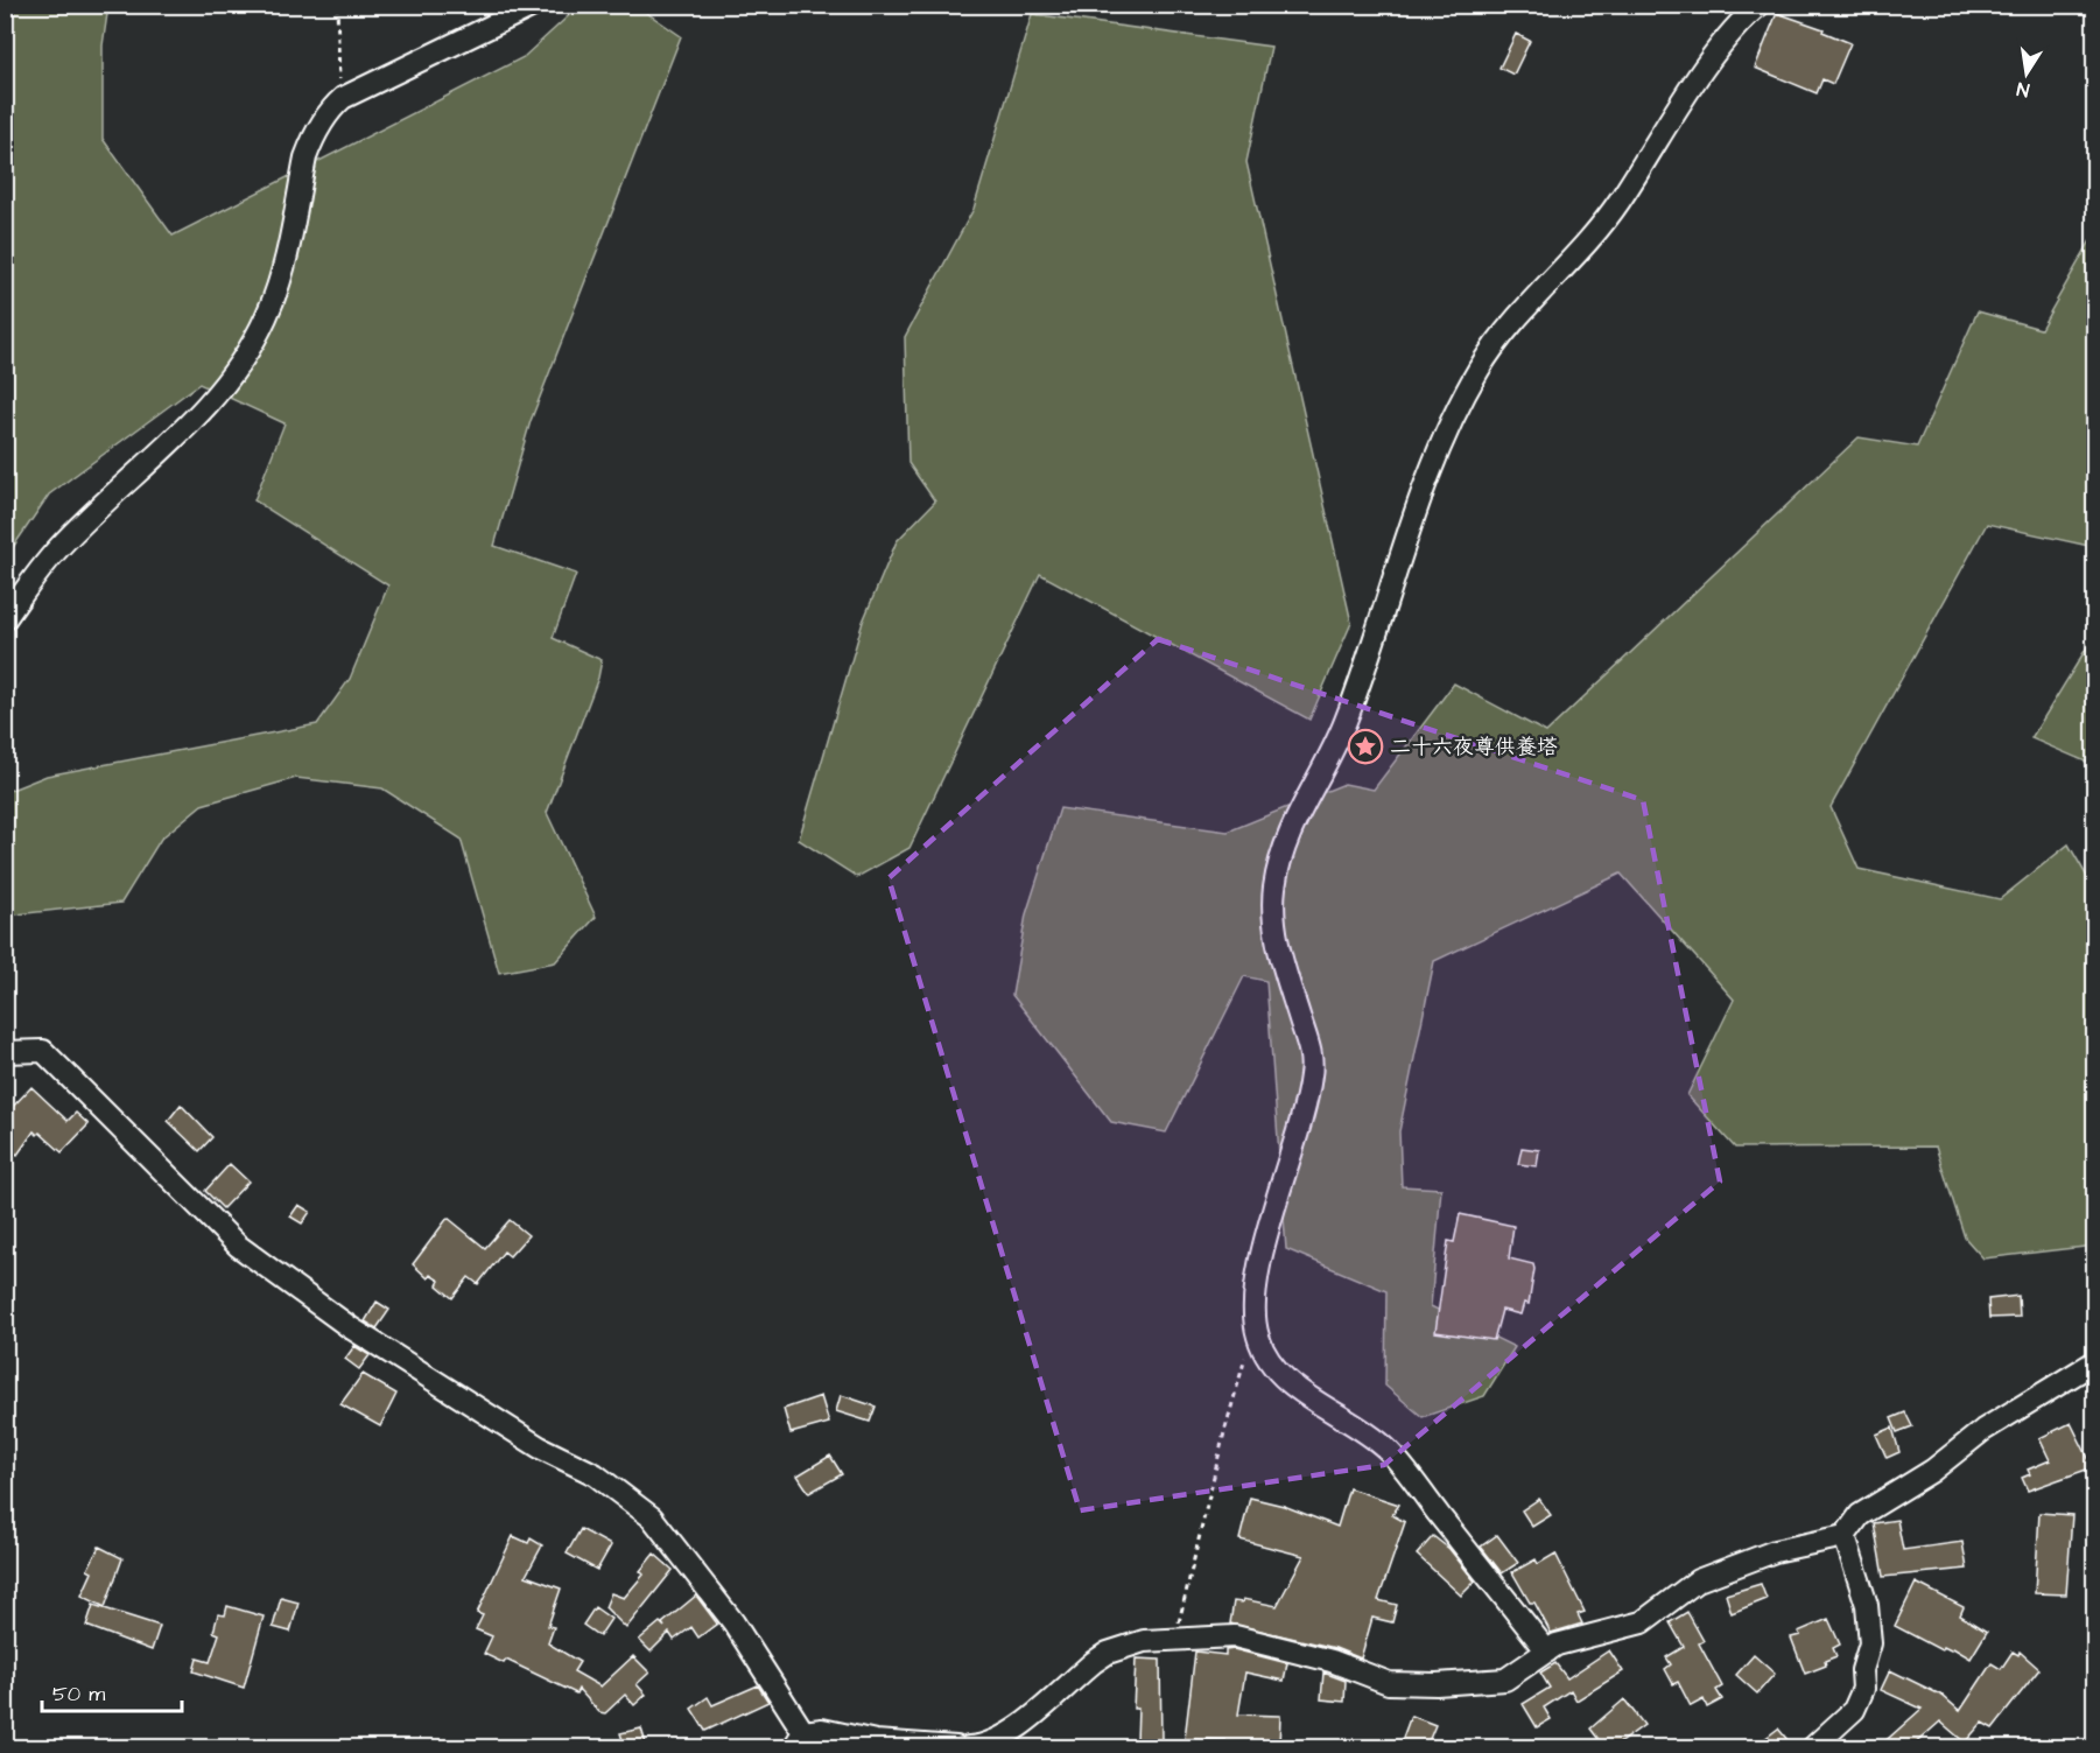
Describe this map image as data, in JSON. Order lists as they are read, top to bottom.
{
  "places": {
    "place": ["二十六夜尊供養塔"]
  },
  "scale_bar": "50 m",
  "north": "bottom"
}
